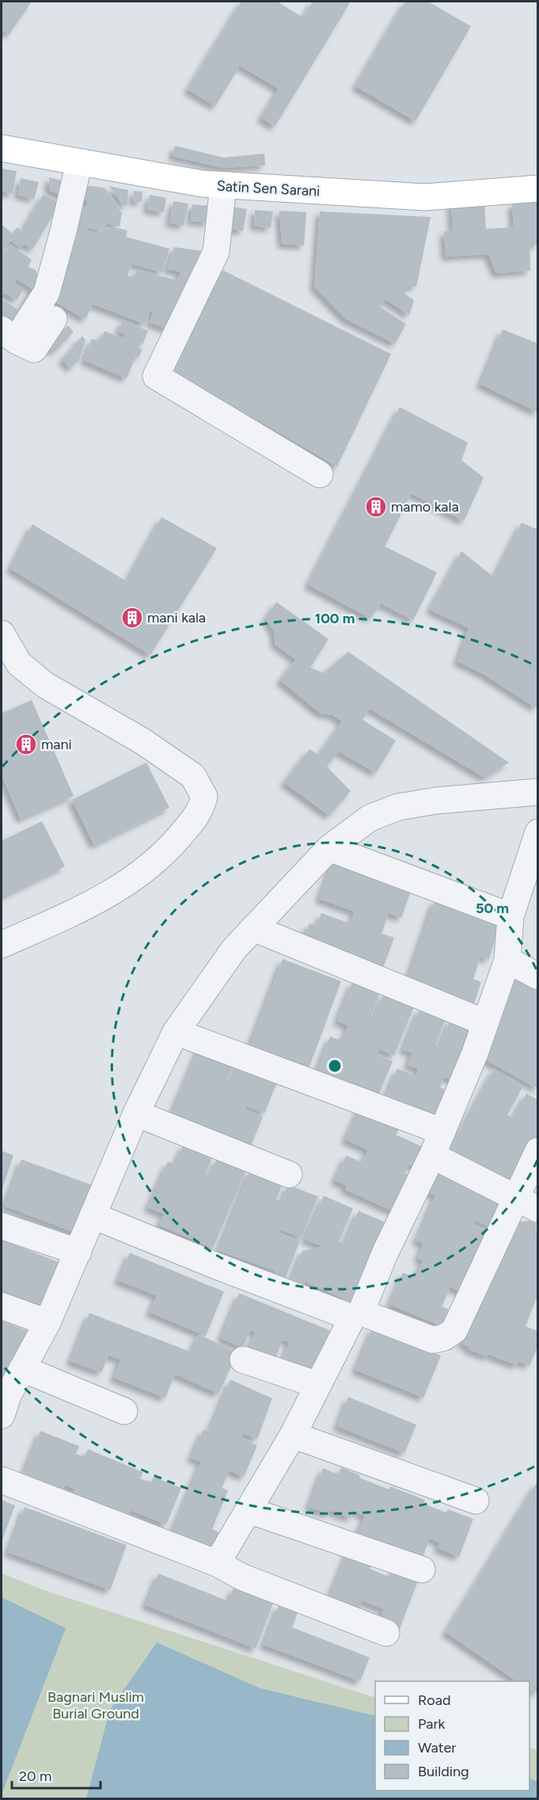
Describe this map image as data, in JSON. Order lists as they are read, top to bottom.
{
  "streets": {
    "main road": ["Satin Sen Sarani"]
  },
  "parks": ["Bagnari Muslim Burial Ground"],
  "places": {
    "building": ["mamo kala", "mani kala", "mani"]
  },
  "legend": [
    "Road",
    "Park",
    "Water",
    "Building"
  ],
  "scale_bar": "20 m",
  "rings": ["100 m", "50 m"]
}
